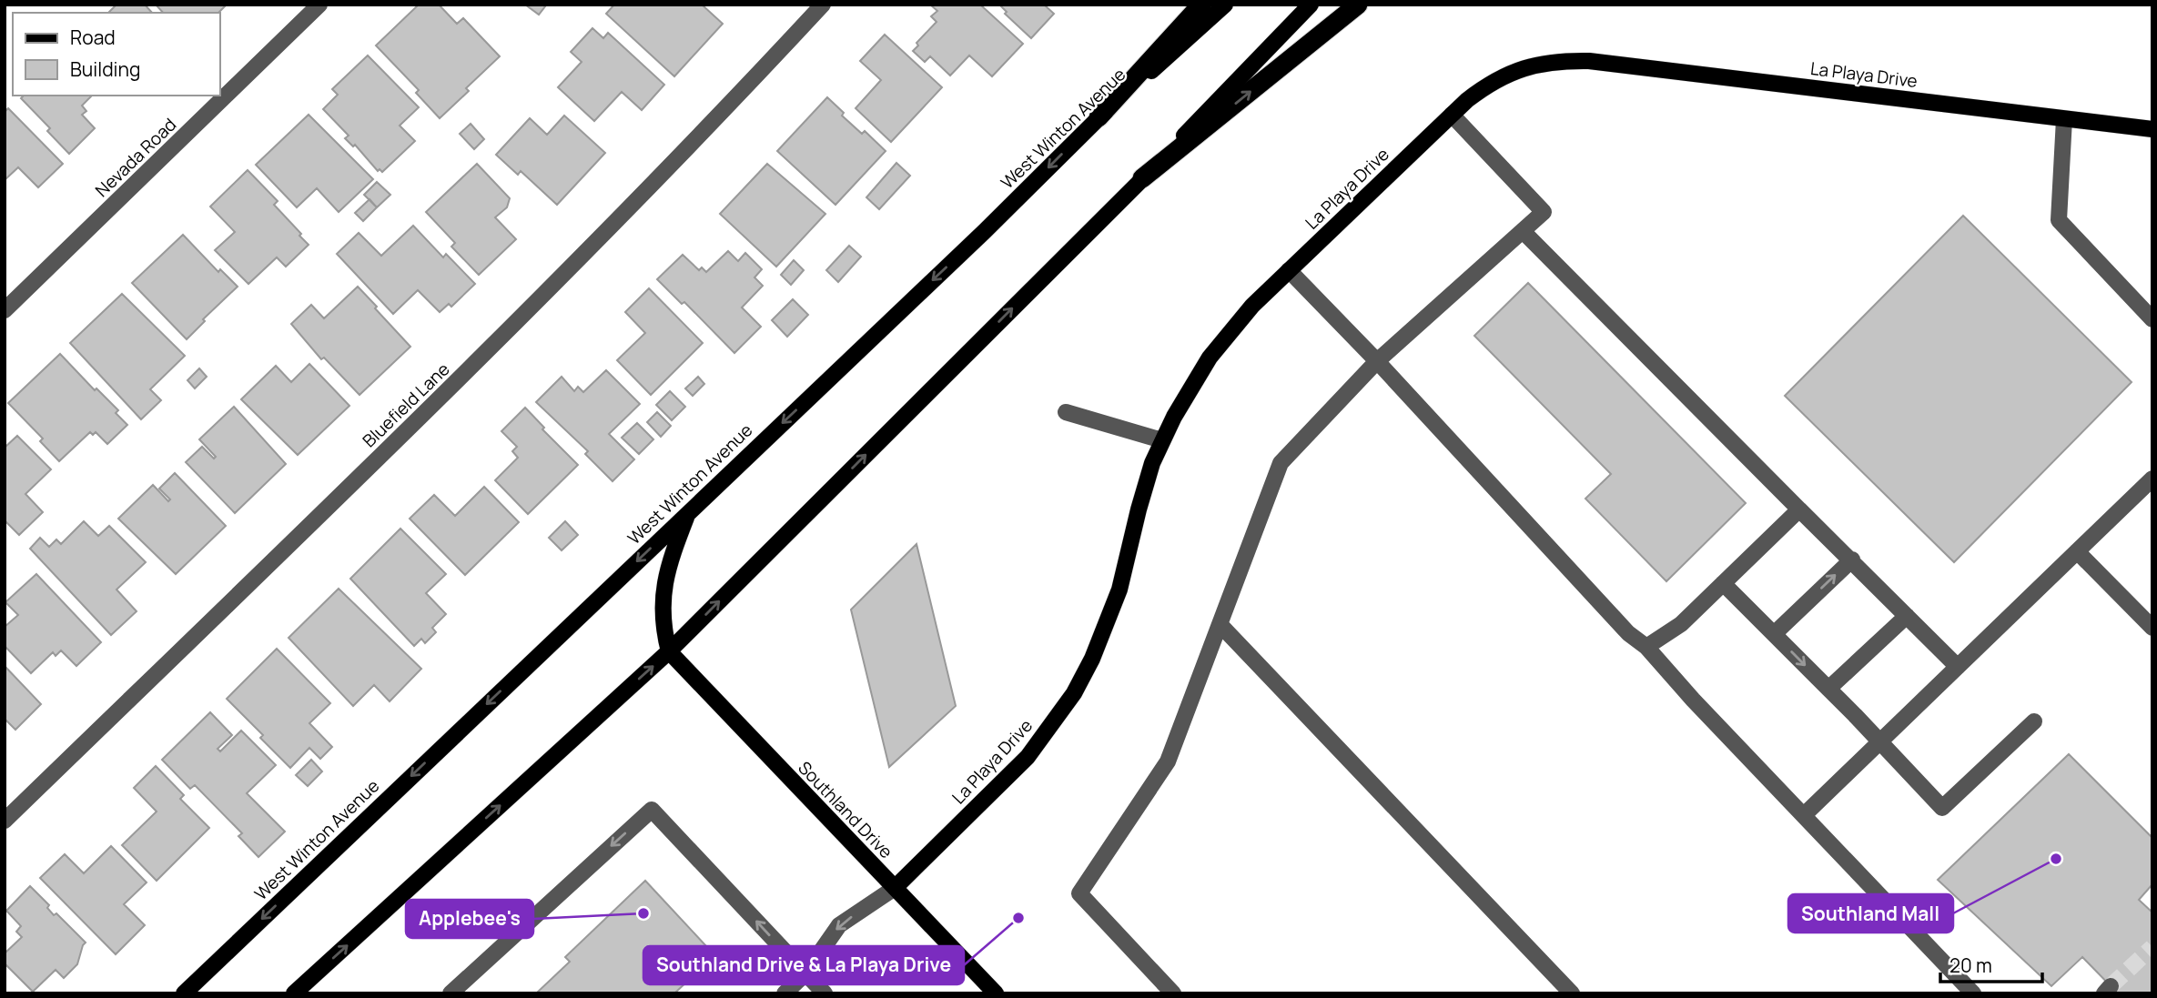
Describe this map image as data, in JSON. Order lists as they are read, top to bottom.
{
  "streets": {
    "main road": ["La Playa Drive", "West Winton Avenue", "Southland Drive"],
    "street": ["Nevada Road", "Bluefield Lane"]
  },
  "crossings": [
    ["La Playa Drive", "Southland Drive"]
  ],
  "places": ["Southland Mall", "Applebee's", "Southland Drive & La Playa Drive"],
  "legend": ["Road", "Building"],
  "scale_bar": "20 m"
}
